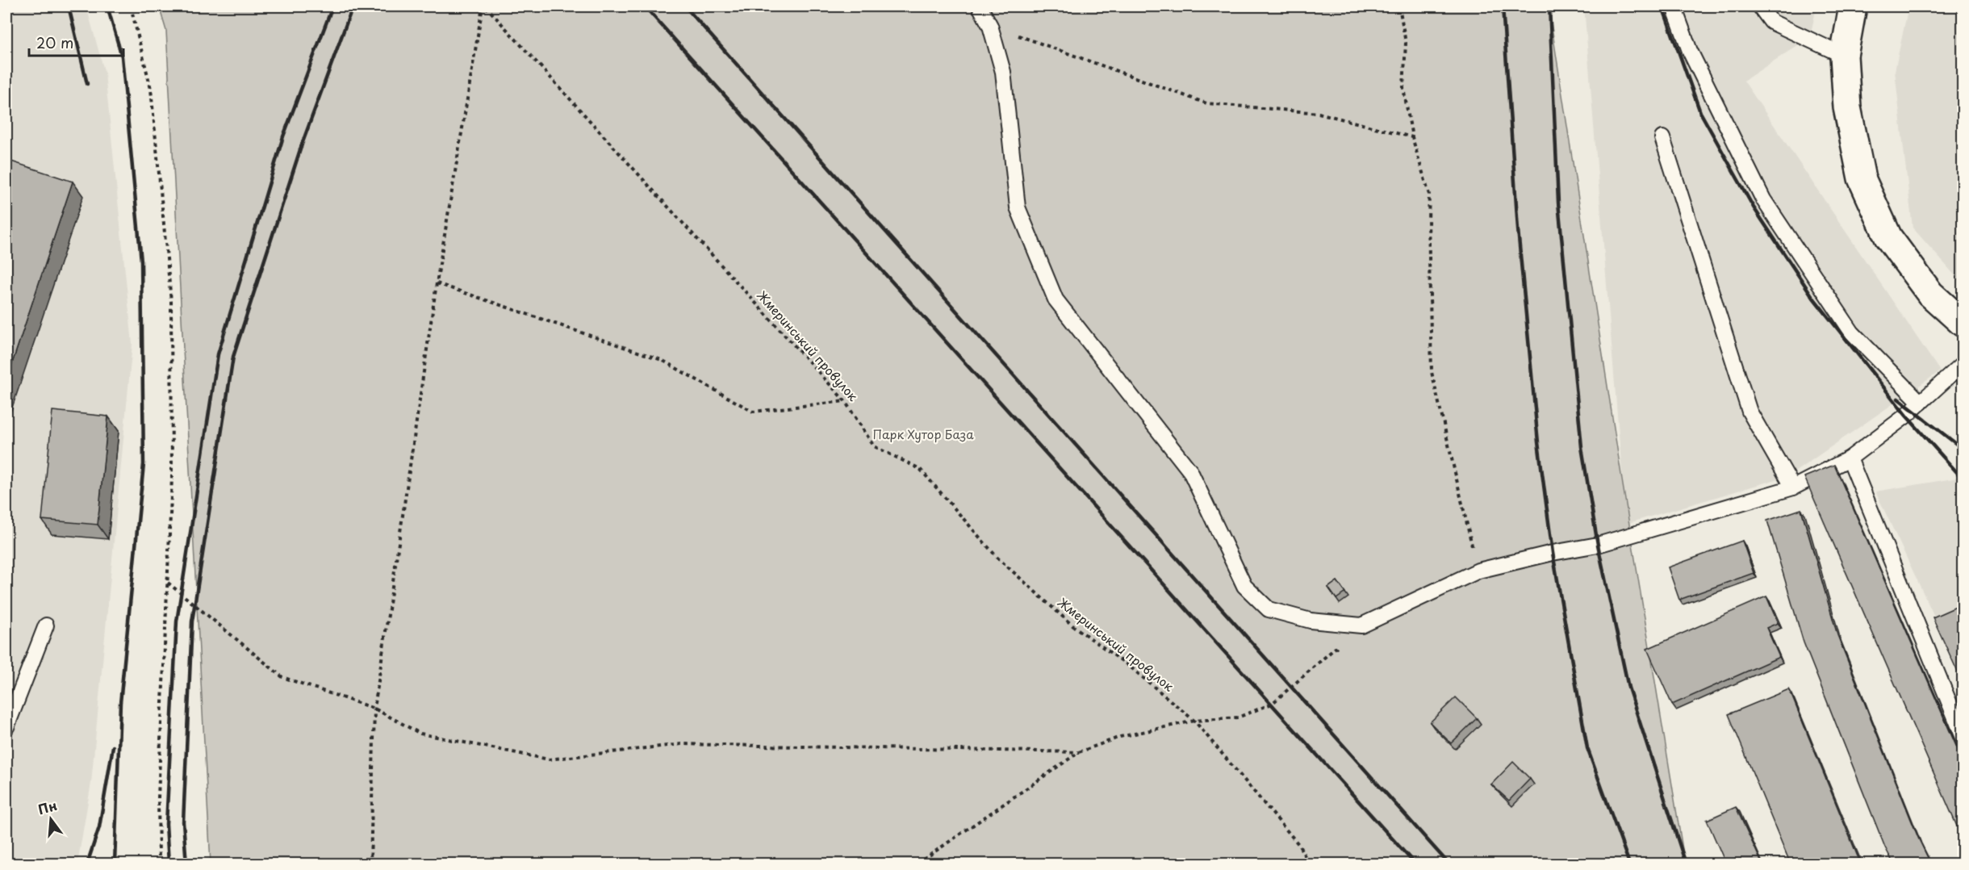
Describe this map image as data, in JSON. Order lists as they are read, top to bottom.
{
  "streets": {
    "path": ["Жмеринський провулок"]
  },
  "parks": ["Парк Хутор База"],
  "scale_bar": "20 m",
  "north": "top"
}
